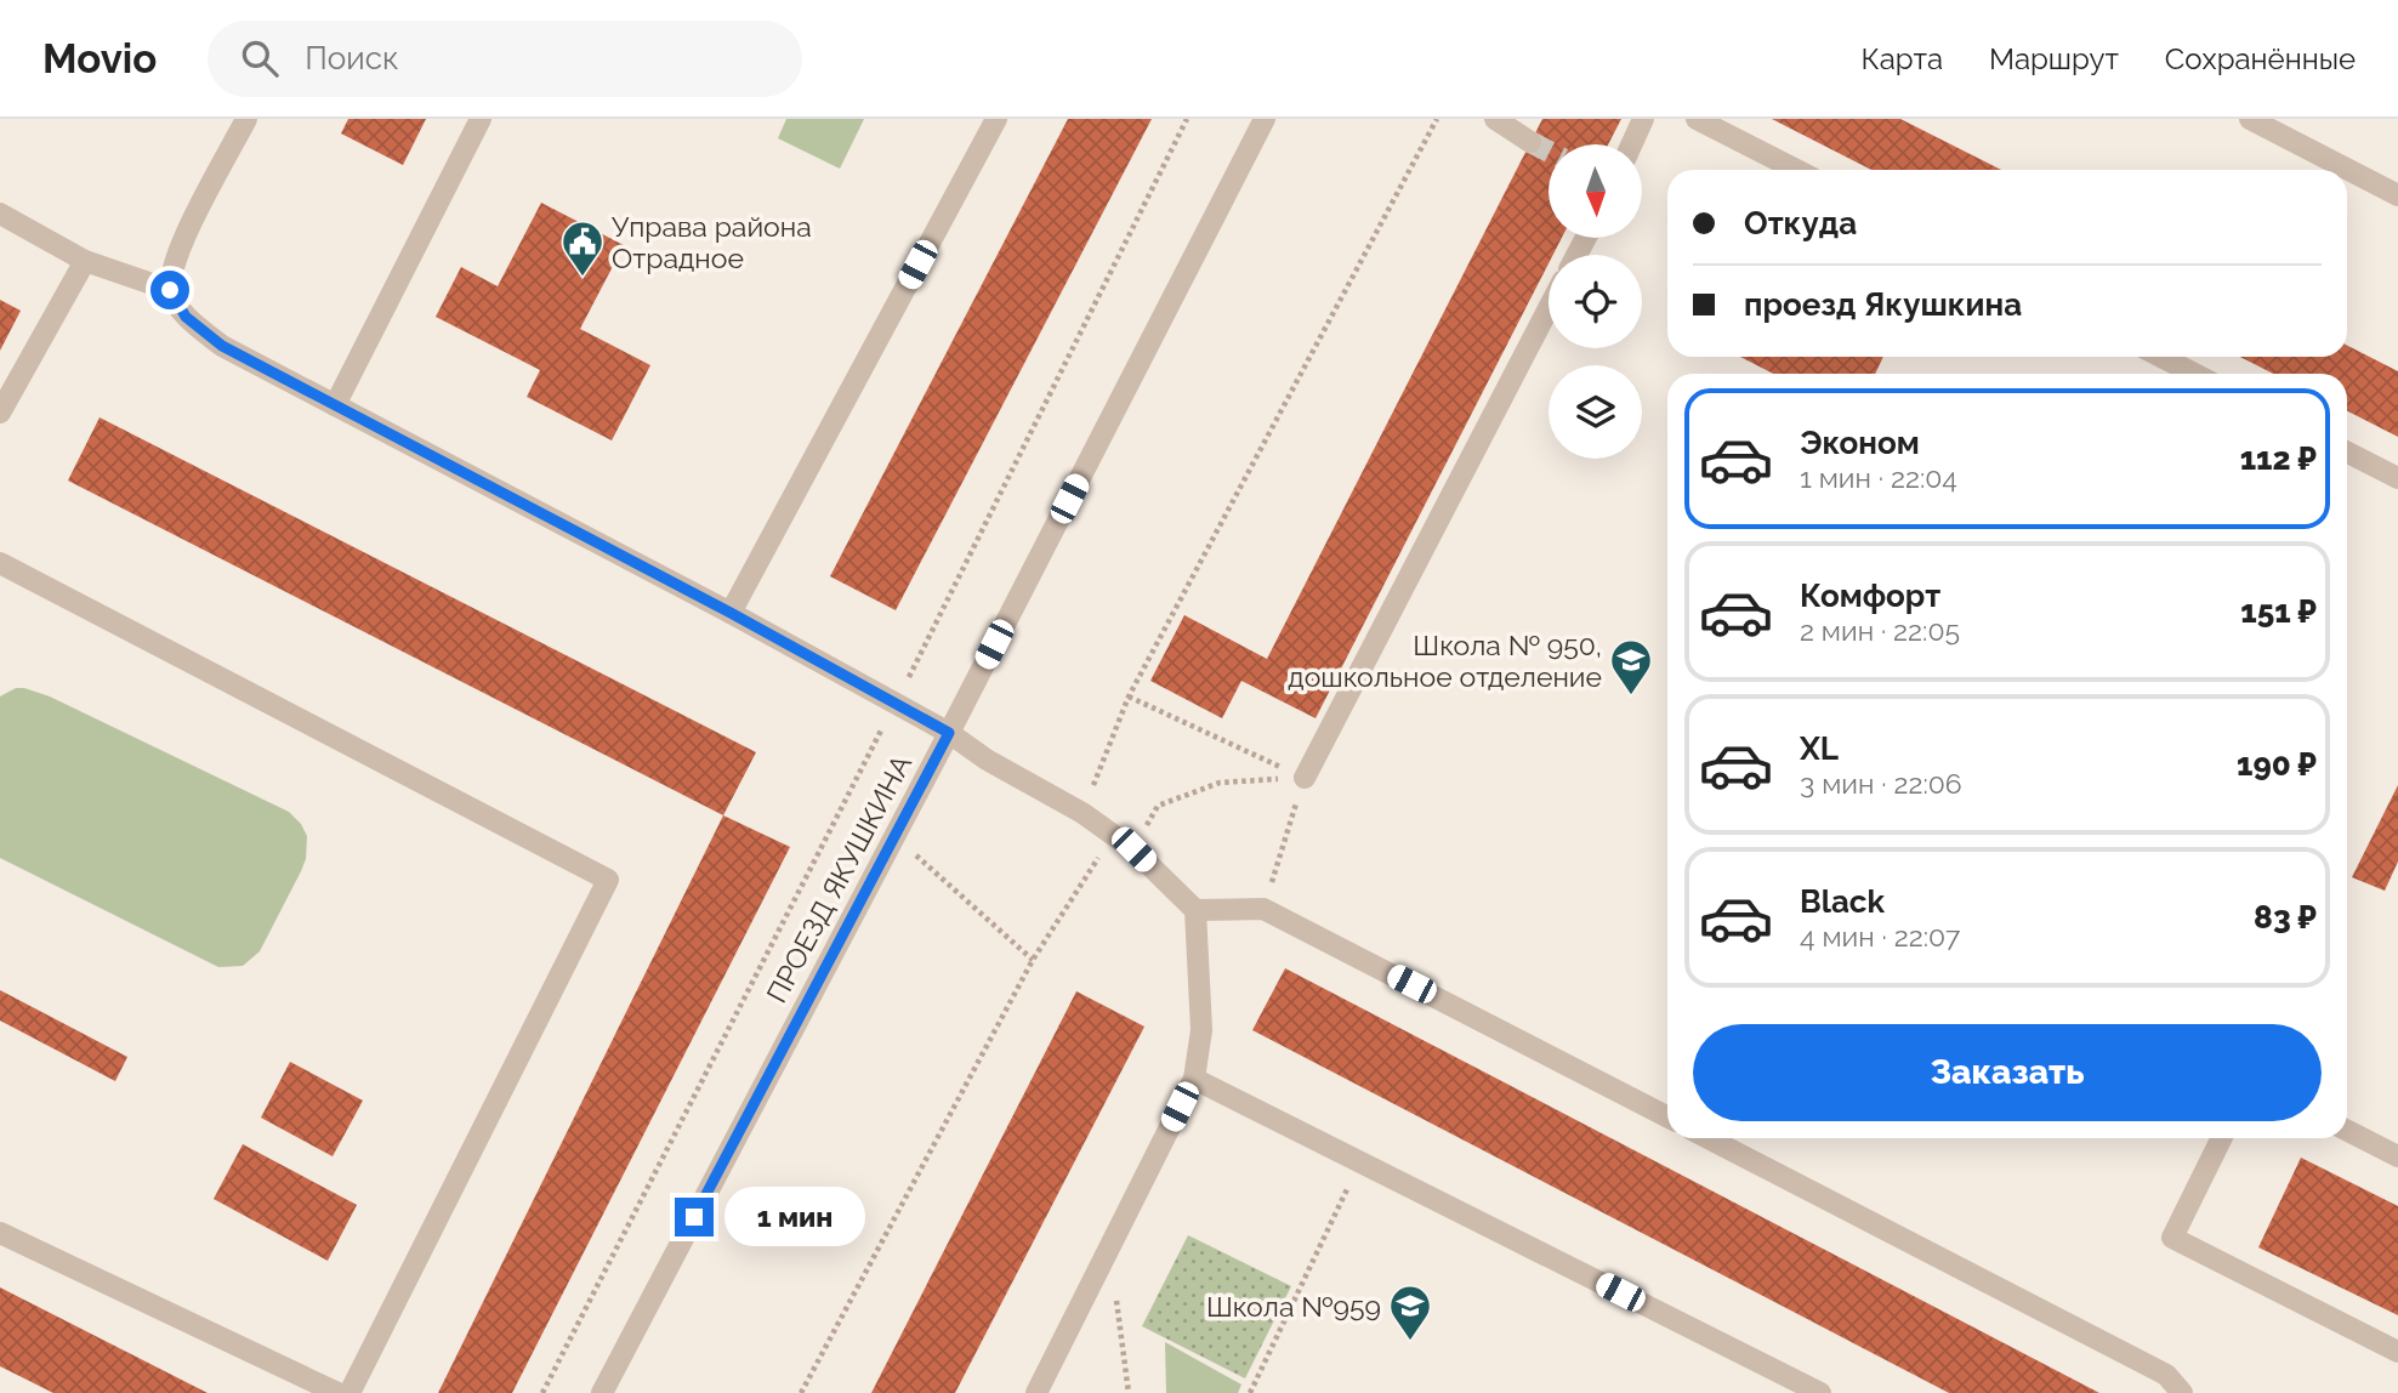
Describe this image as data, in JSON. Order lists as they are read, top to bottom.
{
  "streets": {
    "street": ["ПРОЕЗД ЯКУШКИНА"]
  },
  "places": {
    "public building": ["Управа района Отрадное"],
    "school or university": ["Школа № 950, дошкольное отделение", "Школа №959"]
  },
  "north": "bottom",
  "page": {
    "header": "Movio",
    "search": "Поиск",
    "nav": ["Карта", "Маршрут", "Сохранённые"],
    "banner": ["Откуда", "проезд Якушкина"],
    "list": [
      {
        "name": "Эконом",
        "note": "1 мин · 22:04",
        "value": "112 ₽"
      },
      {
        "name": "Комфорт",
        "note": "2 мин · 22:05",
        "value": "151 ₽"
      },
      {
        "name": "XL",
        "note": "3 мин · 22:06",
        "value": "190 ₽"
      },
      {
        "name": "Black",
        "note": "4 мин · 22:07",
        "value": "83 ₽"
      }
    ],
    "buttons": "Заказать",
    "bubble": "1 мин"
  }
}
